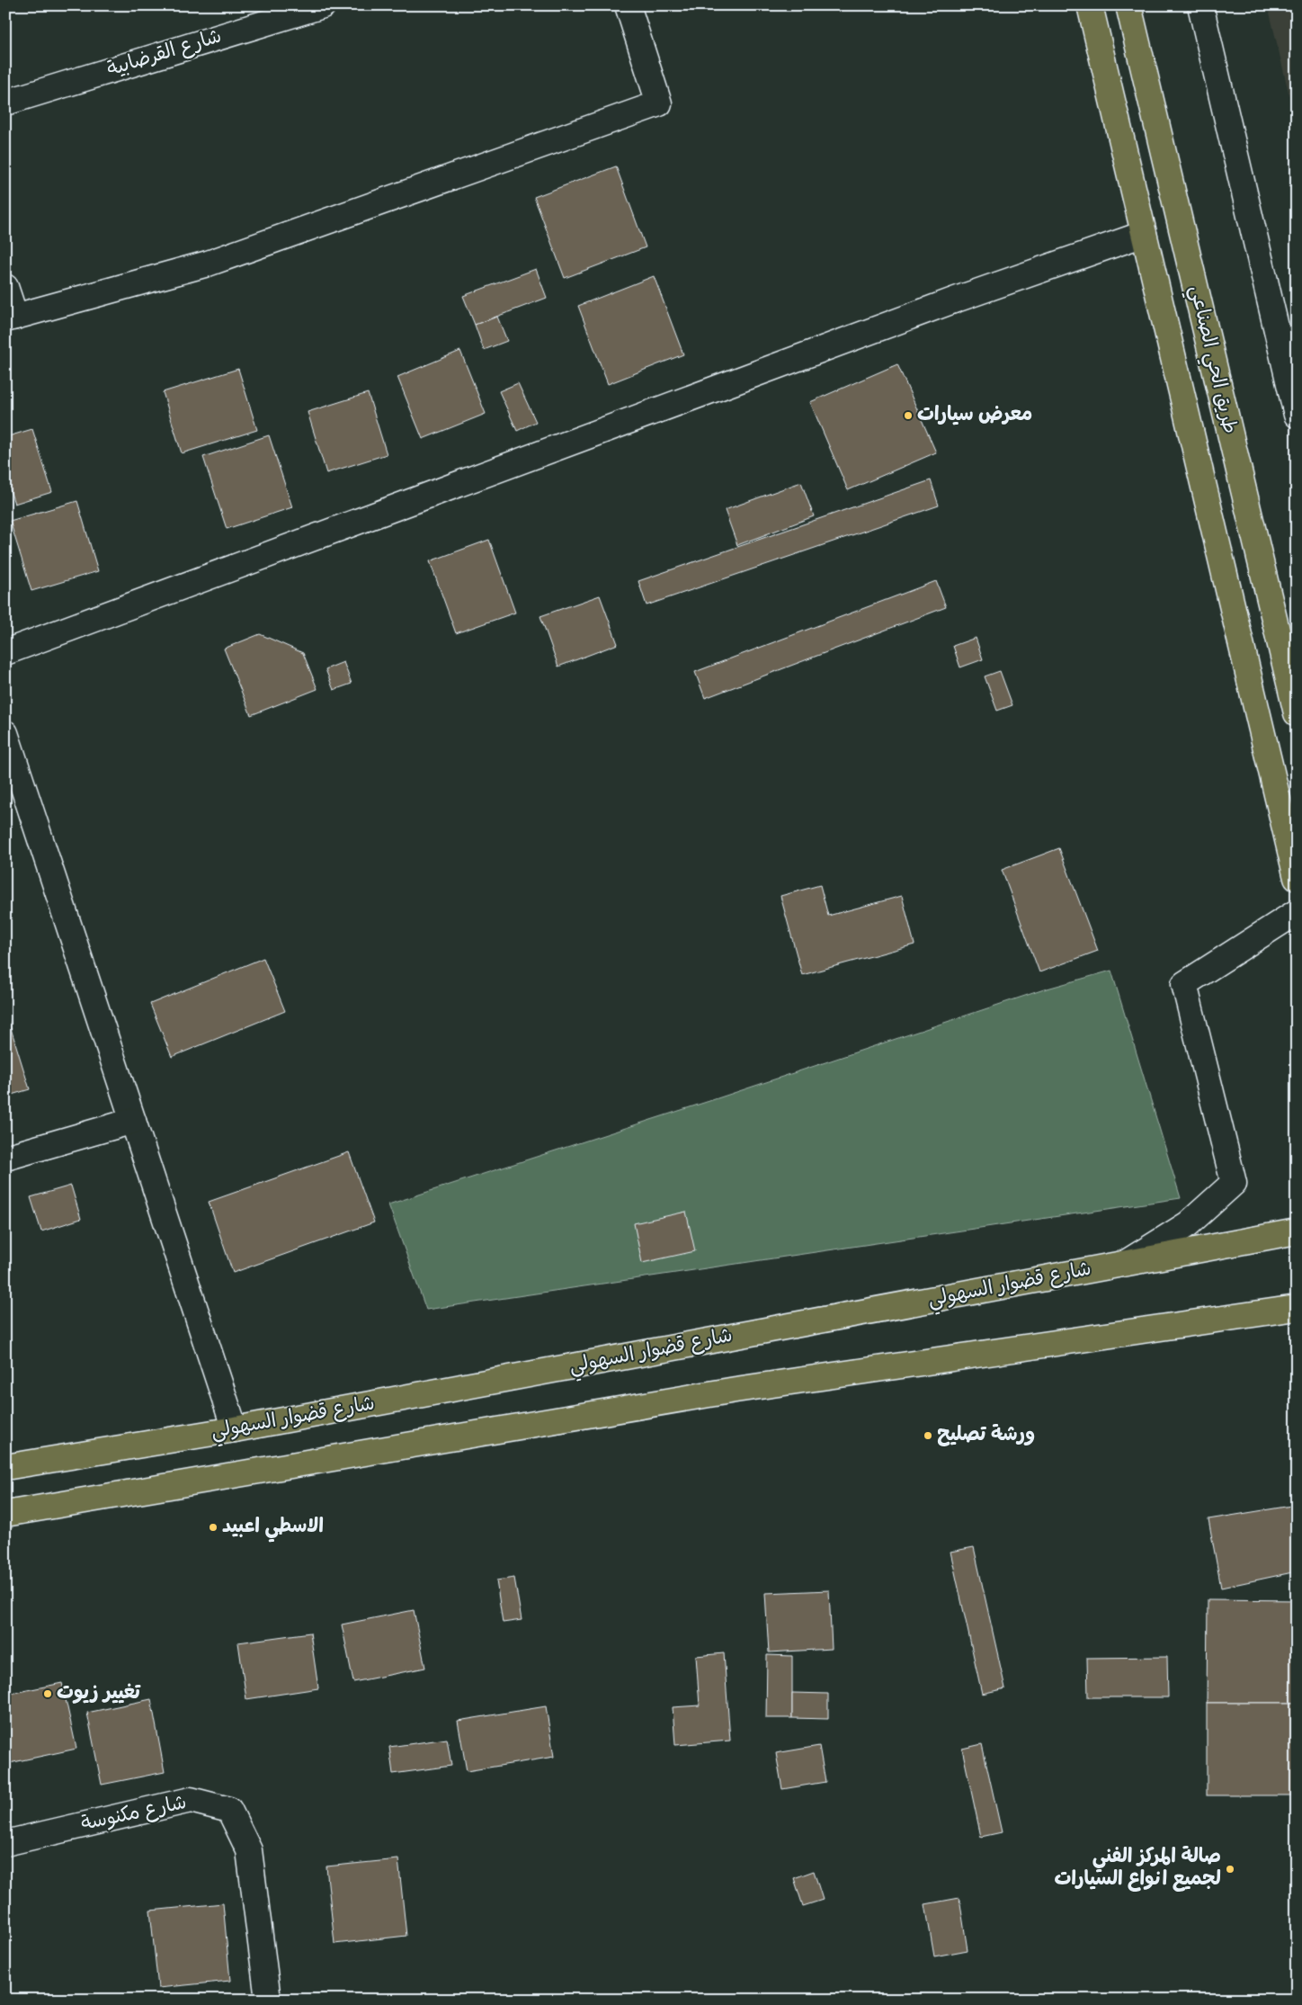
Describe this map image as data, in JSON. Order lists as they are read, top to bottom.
{
  "streets": {
    "highway": ["طريق الحي الصناعي", "شارع قضوار السهولي"],
    "street": ["شارع القرضابية", "شارع مكنوسة"]
  },
  "places": [
    "معرض سيارات",
    "ورشة تصليح",
    "الاسطي اعبيد",
    "تغيير زيوت",
    "صالة المركز الفني لجميع انواع السيارات"
  ]
}
